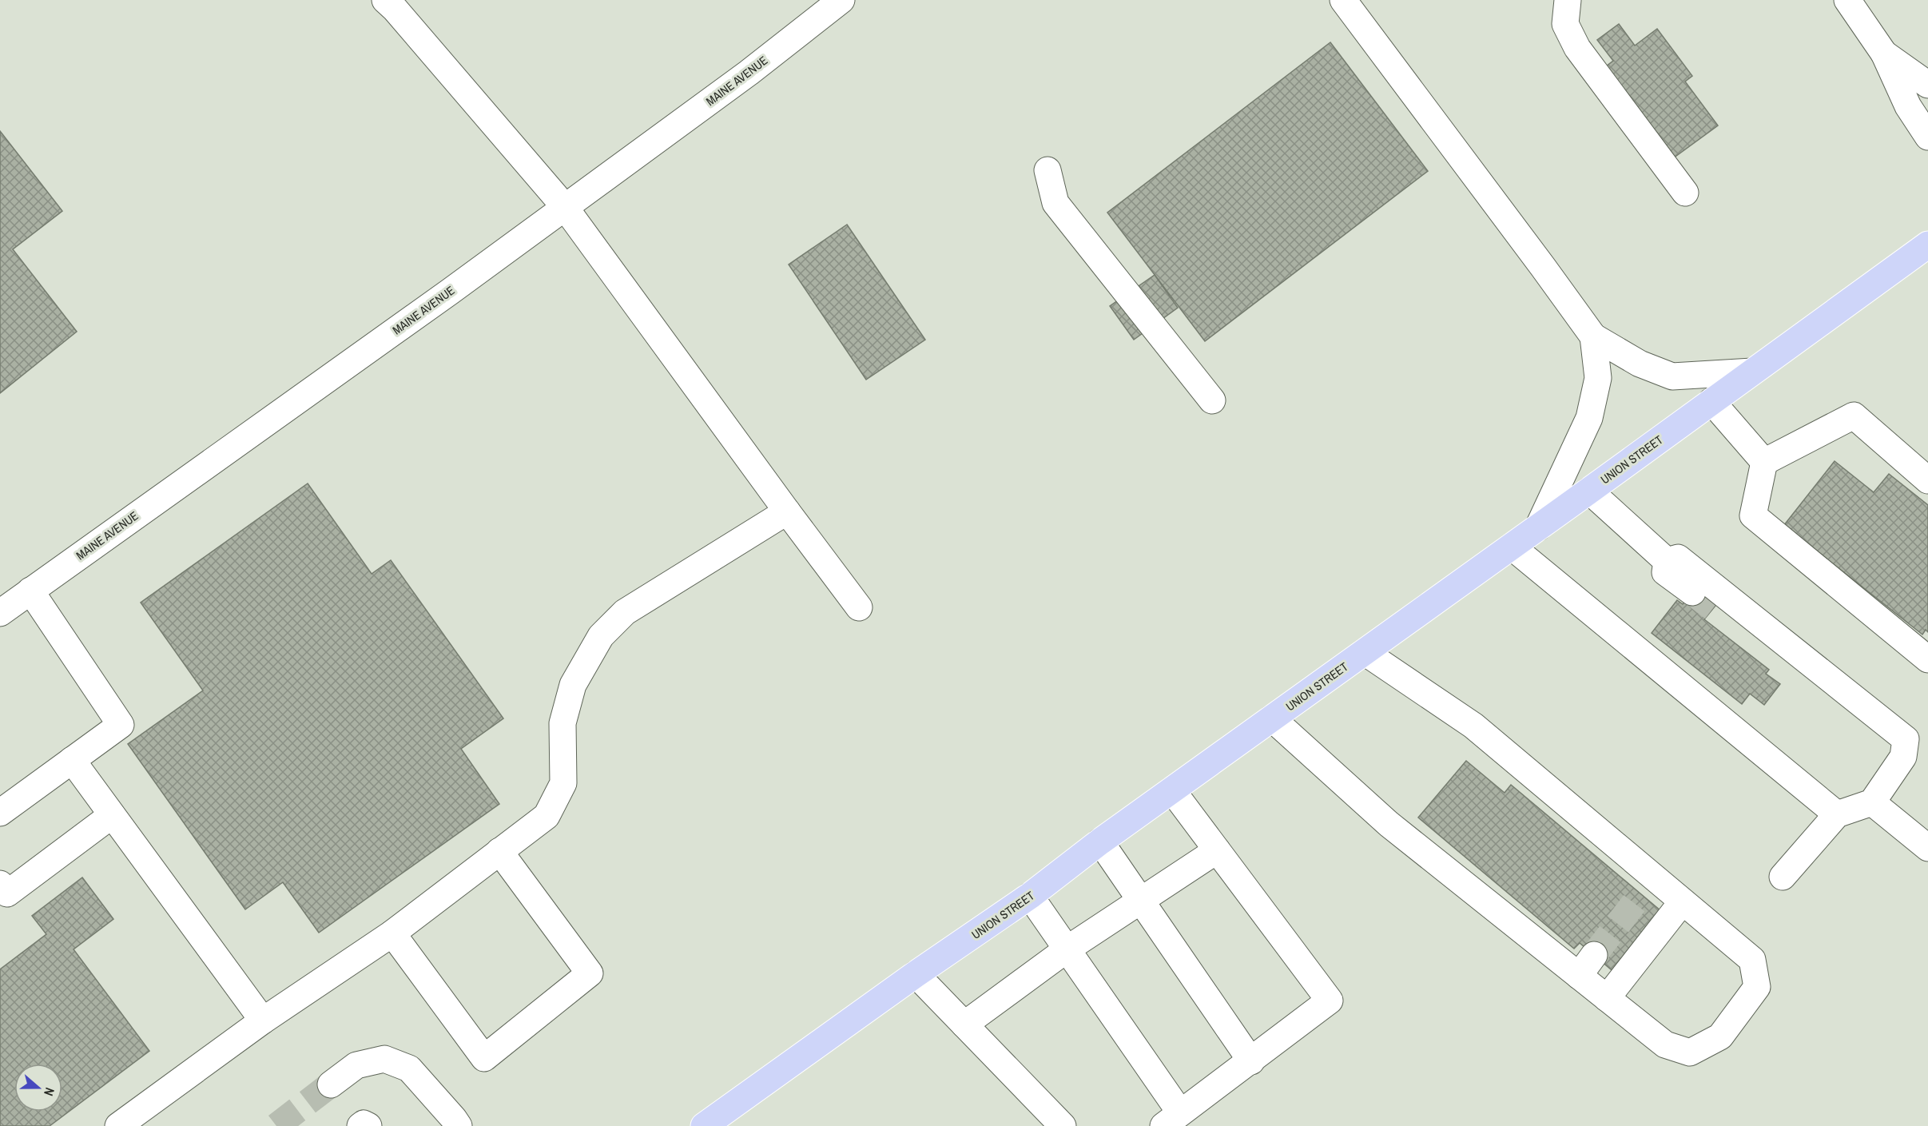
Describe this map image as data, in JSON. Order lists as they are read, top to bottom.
{
  "streets": {
    "main road": ["UNION STREET"],
    "street": ["MAINE AVENUE"]
  },
  "north": "right"
}
